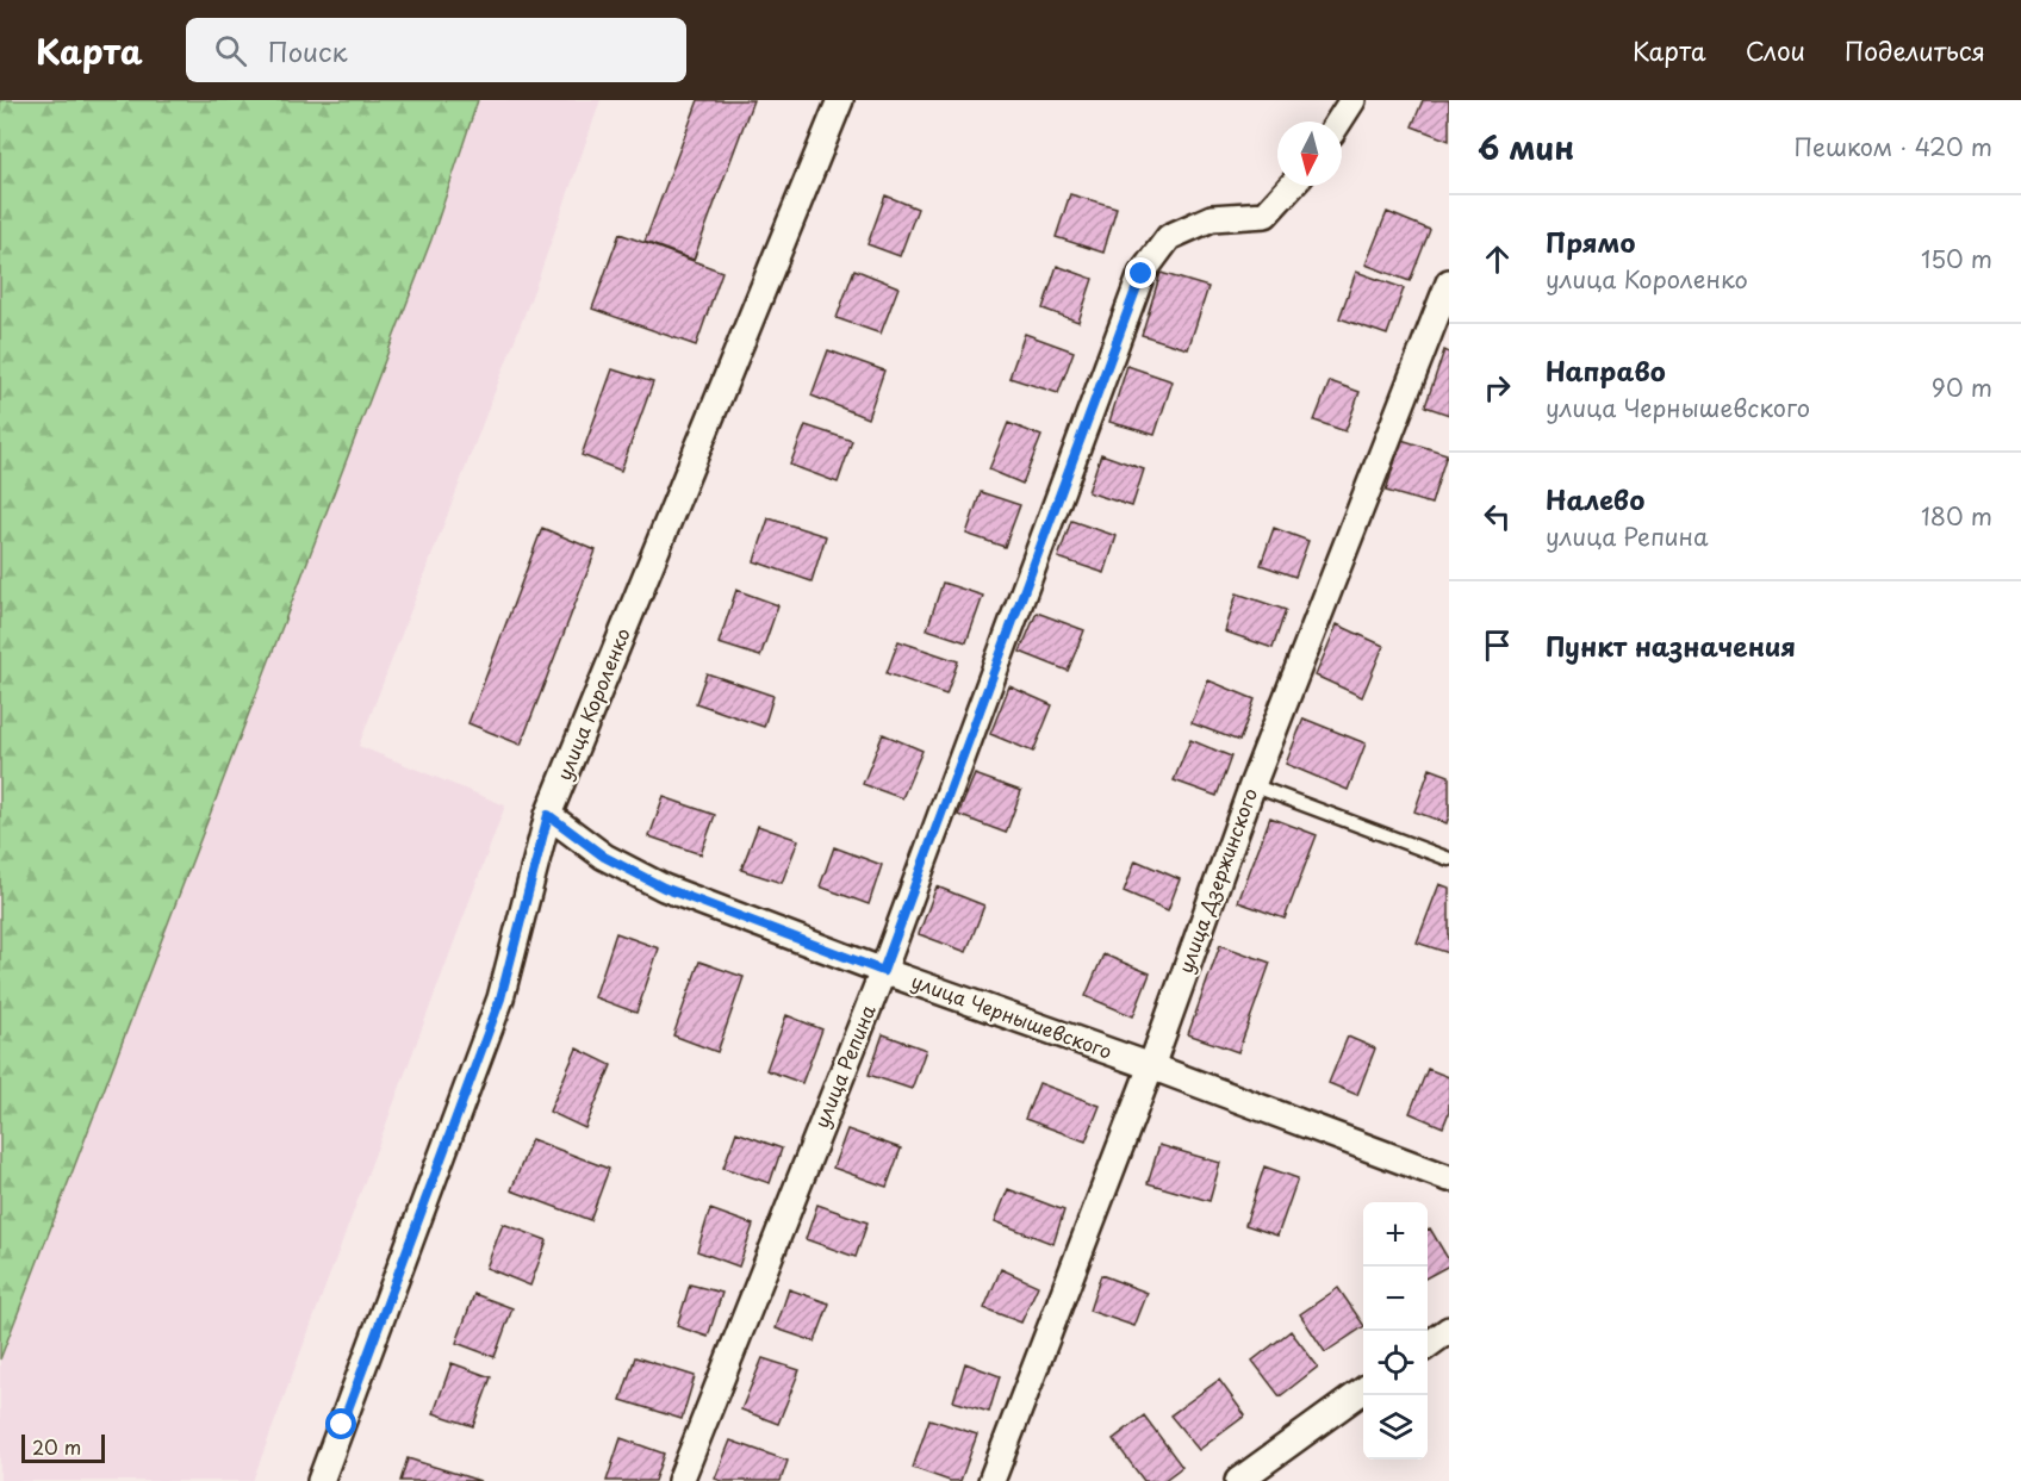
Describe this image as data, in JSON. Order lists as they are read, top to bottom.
{
  "streets": {
    "street": [
      "улица Короленко",
      "улица Дзержинского",
      "улица Чернышевского",
      "улица Репина"
    ]
  },
  "crossings": [
    ["улица Короленко", "улица Чернышевского"],
    ["улица Дзержинского", "улица Чернышевского"],
    ["улица Чернышевского", "улица Репина"]
  ],
  "scale_bar": "20 m",
  "north": "bottom",
  "page": {
    "header": "Карта",
    "search": "Поиск",
    "nav": ["Карта", "Слои", "Поделиться"],
    "heading": ["6 мин", "Пешком · 420 m"],
    "list": [
      ["Прямо", "улица Короленко", "150 m"],
      ["Направо", "улица Чернышевского", "90 m"],
      ["Налево", "улица Репина", "180 m"],
      "Пункт назначения"
    ],
    "map_buttons": ["+", "−"],
    "scale": "20 m"
  }
}
